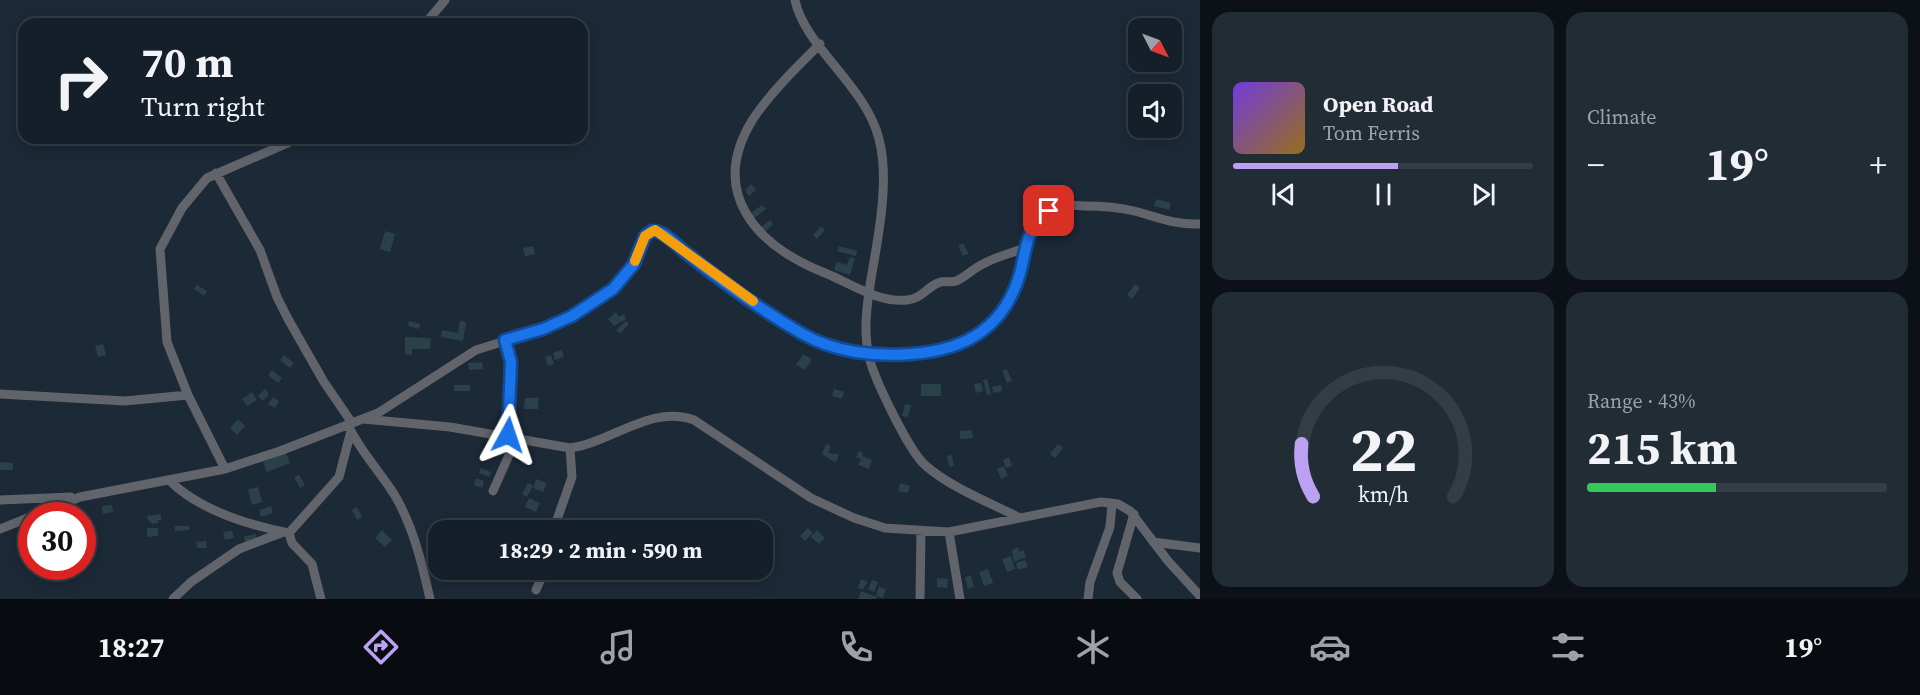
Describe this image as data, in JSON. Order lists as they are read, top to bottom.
{
  "north": "bottom right",
  "page": {
    "tile": [
      "Climate",
      ["Range · 43%", "215 km"]
    ],
    "turn": ["70 m", "Turn right"],
    "song": ["Open Road", "Tom Ferris"],
    "heat": ["−", "19°", "+"],
    "limit": "30",
    "trip": "18:29 · 2 min · 590 m",
    "tabs": ["18:27", "19°"],
    "gauge": ["22", "km/h"]
  }
}
